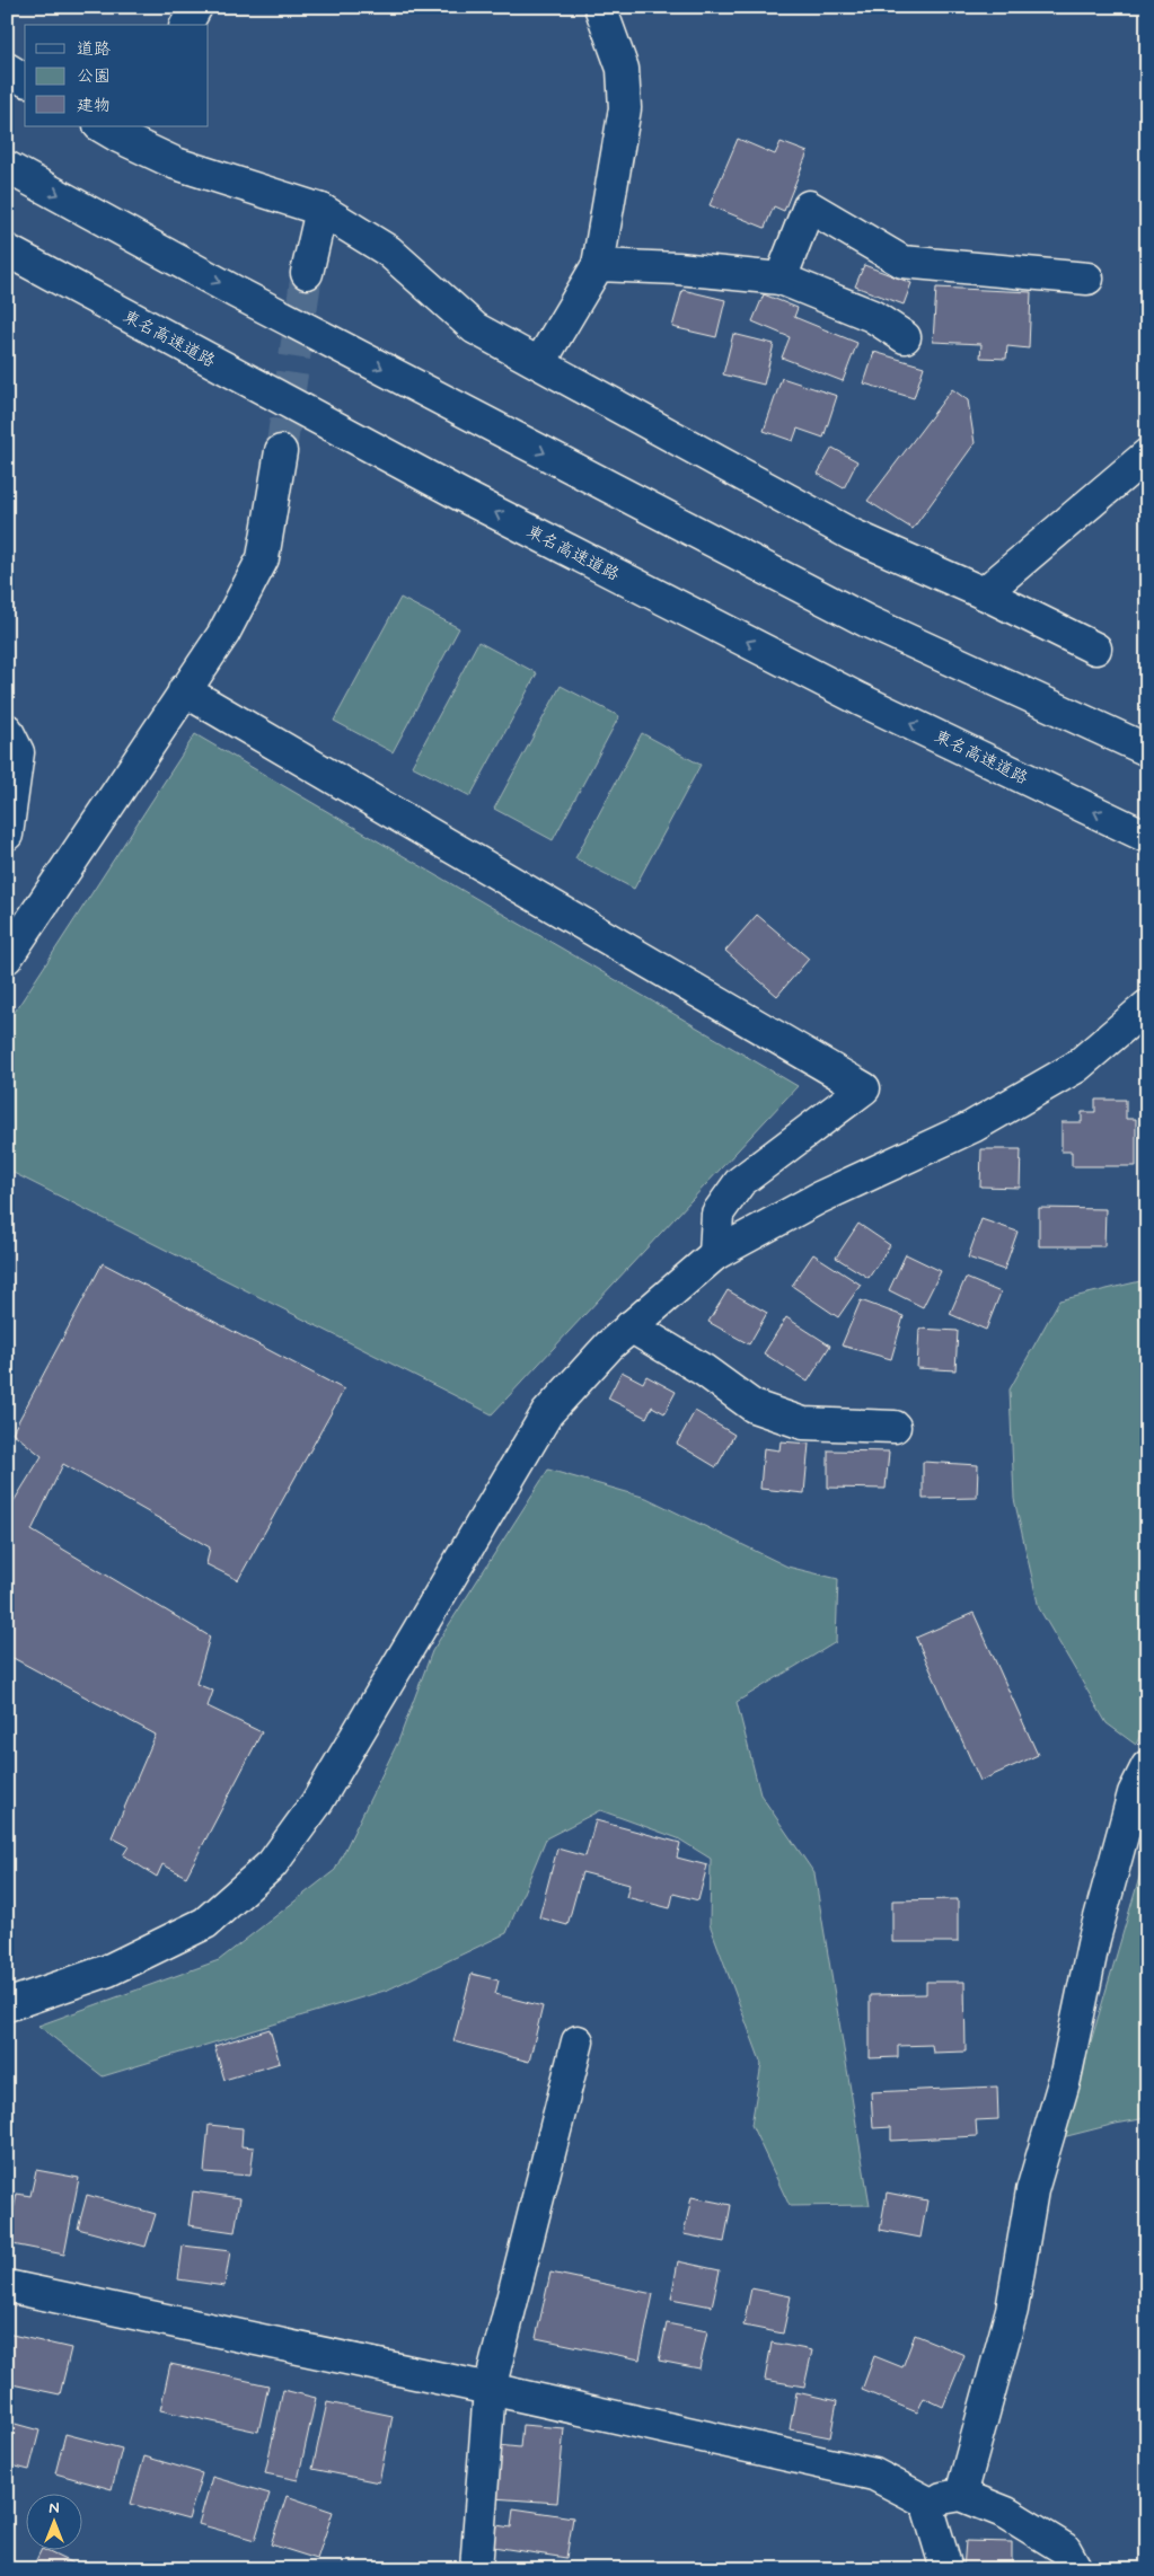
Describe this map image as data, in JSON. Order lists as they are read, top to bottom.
{
  "streets": {
    "main road": ["東名高速道路"]
  },
  "legend": ["道路", "公園", "建物"],
  "north": "top"
}
